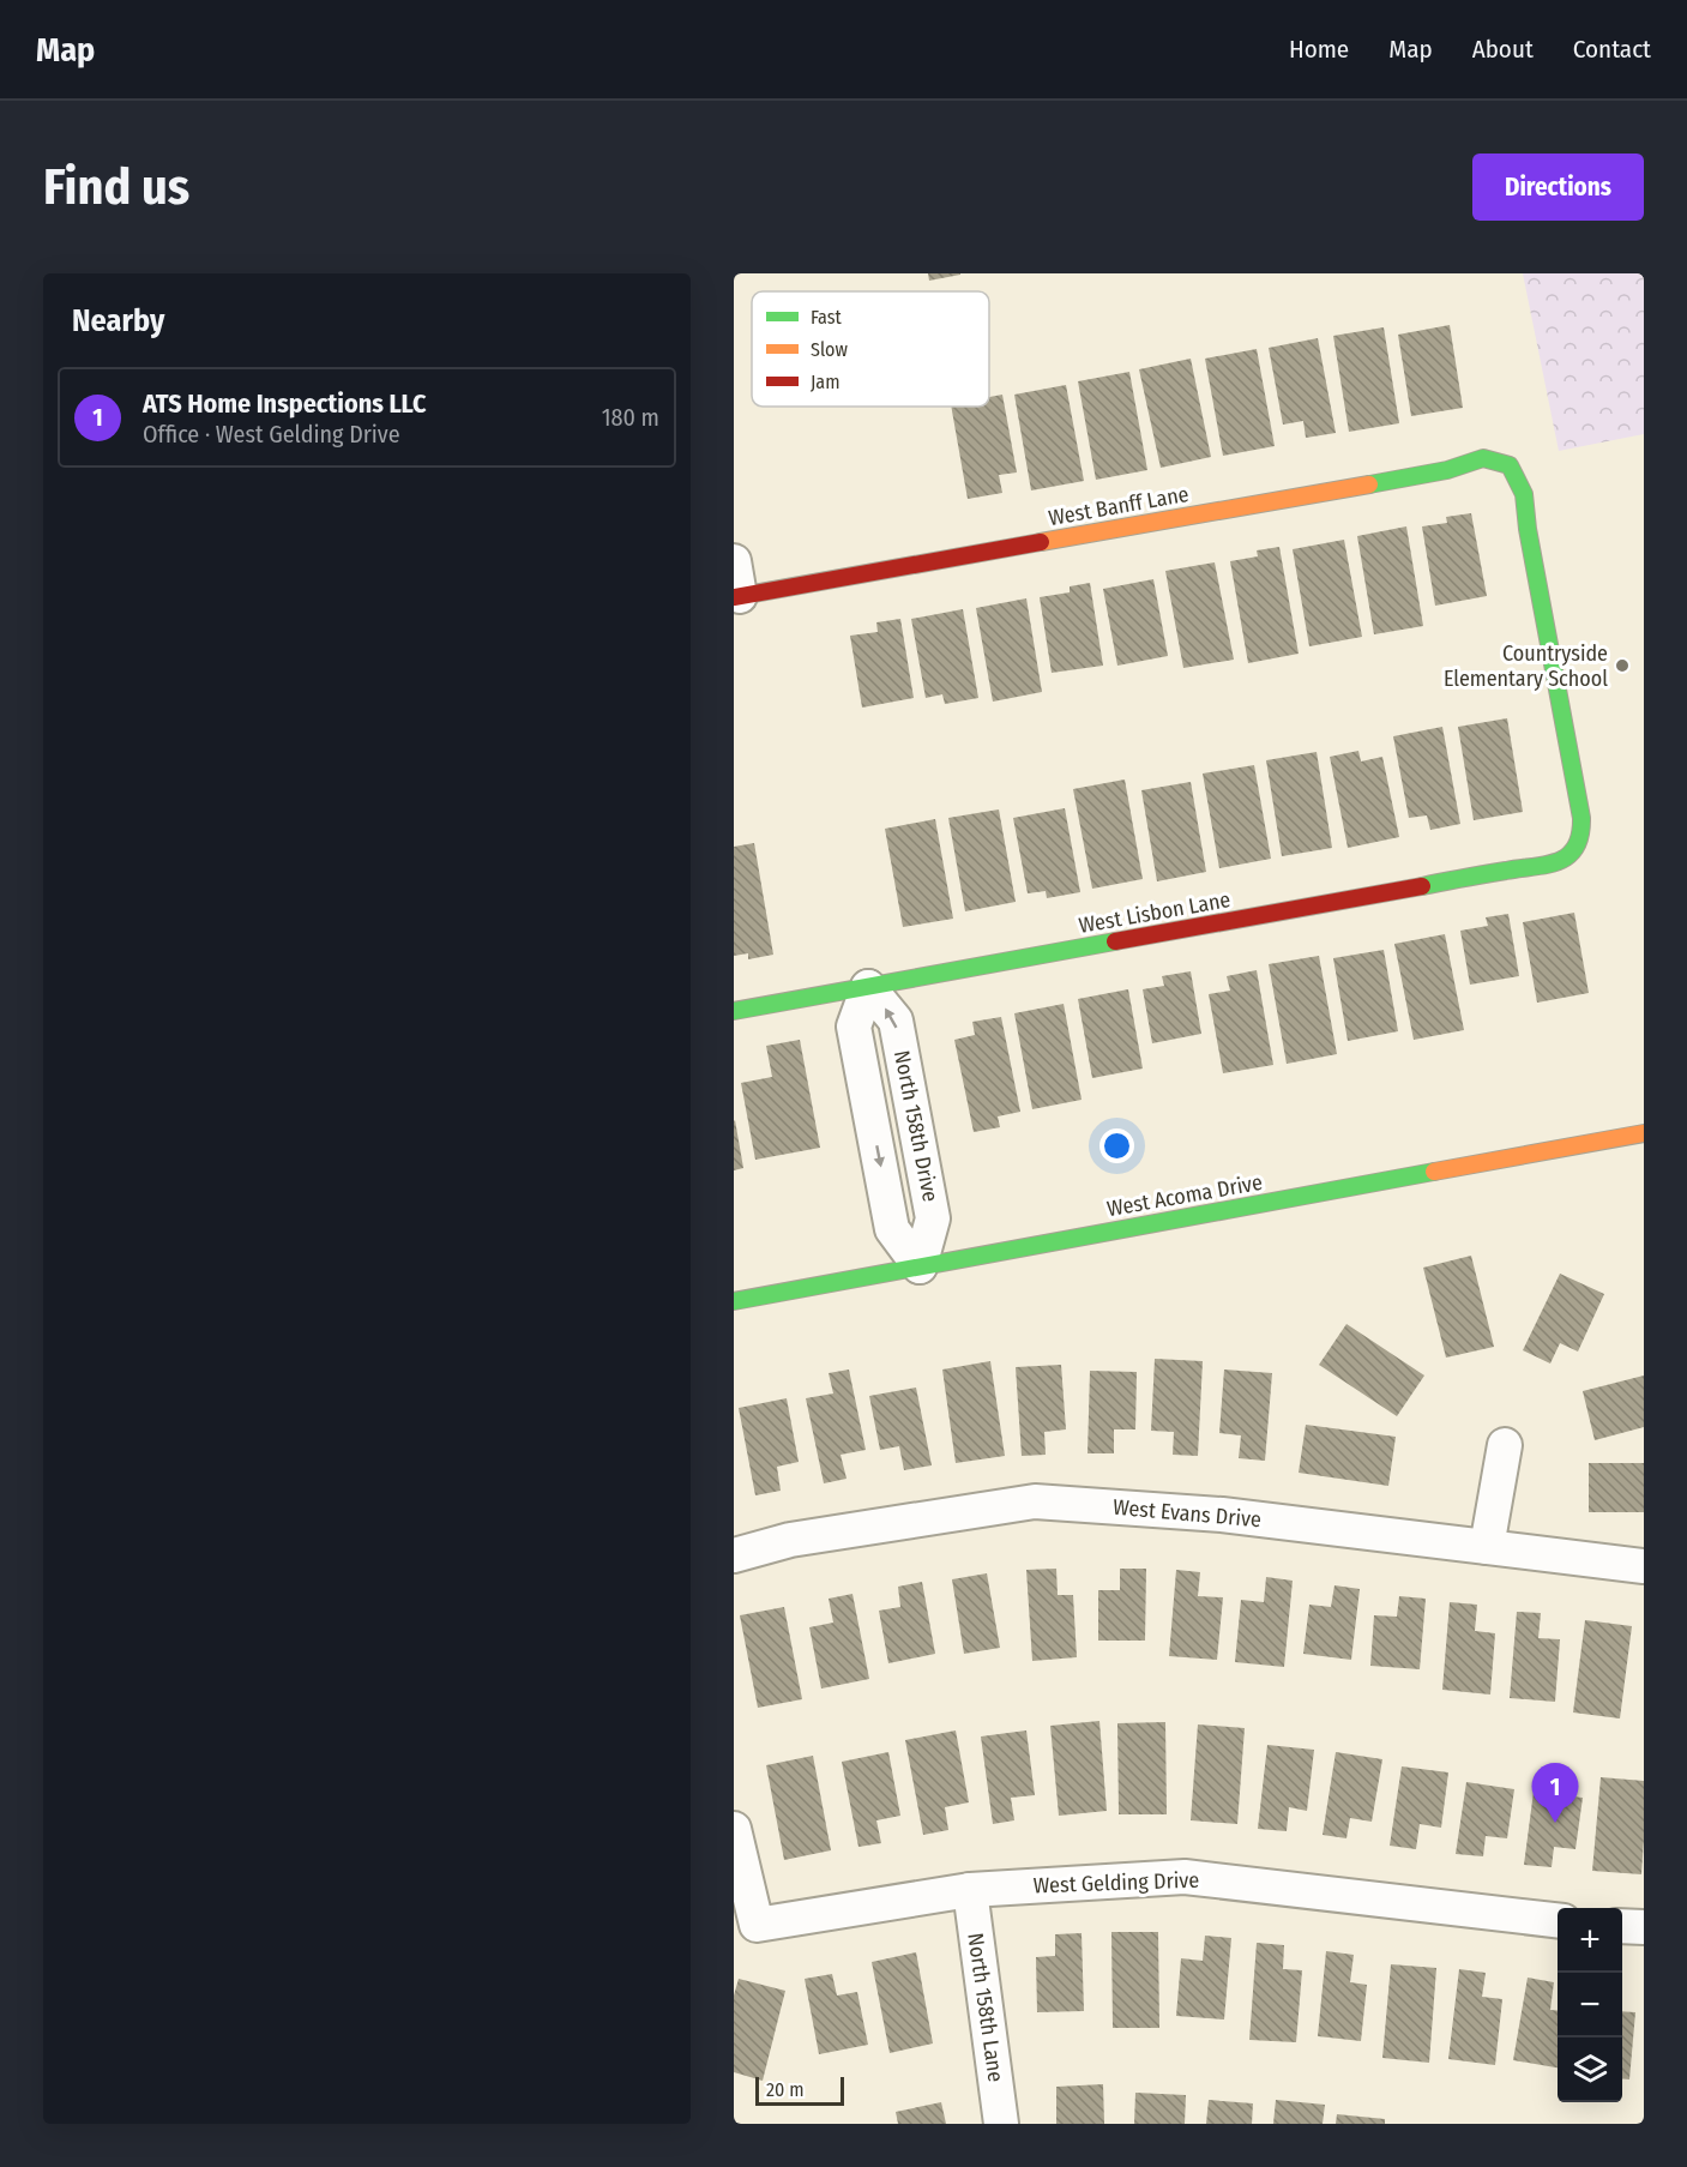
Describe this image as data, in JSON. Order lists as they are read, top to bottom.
{
  "streets": {
    "street": [
      "West Banff Lane",
      "West Lisbon Lane",
      "North 158th Drive",
      "West Acoma Drive",
      "West Evans Drive",
      "West Gelding Drive",
      "North 158th Lane"
    ]
  },
  "crossings": [
    ["West Banff Lane", "West Lisbon Lane"],
    ["West Lisbon Lane", "North 158th Drive"],
    ["North 158th Drive", "West Acoma Drive"],
    ["West Gelding Drive", "North 158th Lane"]
  ],
  "places": ["Countryside Elementary School"],
  "legend": ["Fast", "Slow", "Jam"],
  "scale_bar": "20 m",
  "page": {
    "header": "Map",
    "nav": [
      "Home",
      "Map",
      "About",
      "Contact"
    ],
    "buttons": "Directions",
    "title": "Find us",
    "heading": "Nearby",
    "list": [
      {
        "mark": "1",
        "name": "ATS Home Inspections LLC",
        "note": "Office · West Gelding Drive",
        "value": "180 m"
      }
    ],
    "pins": "1",
    "map_buttons": ["+", "−"],
    "scale": "20 m"
  }
}
